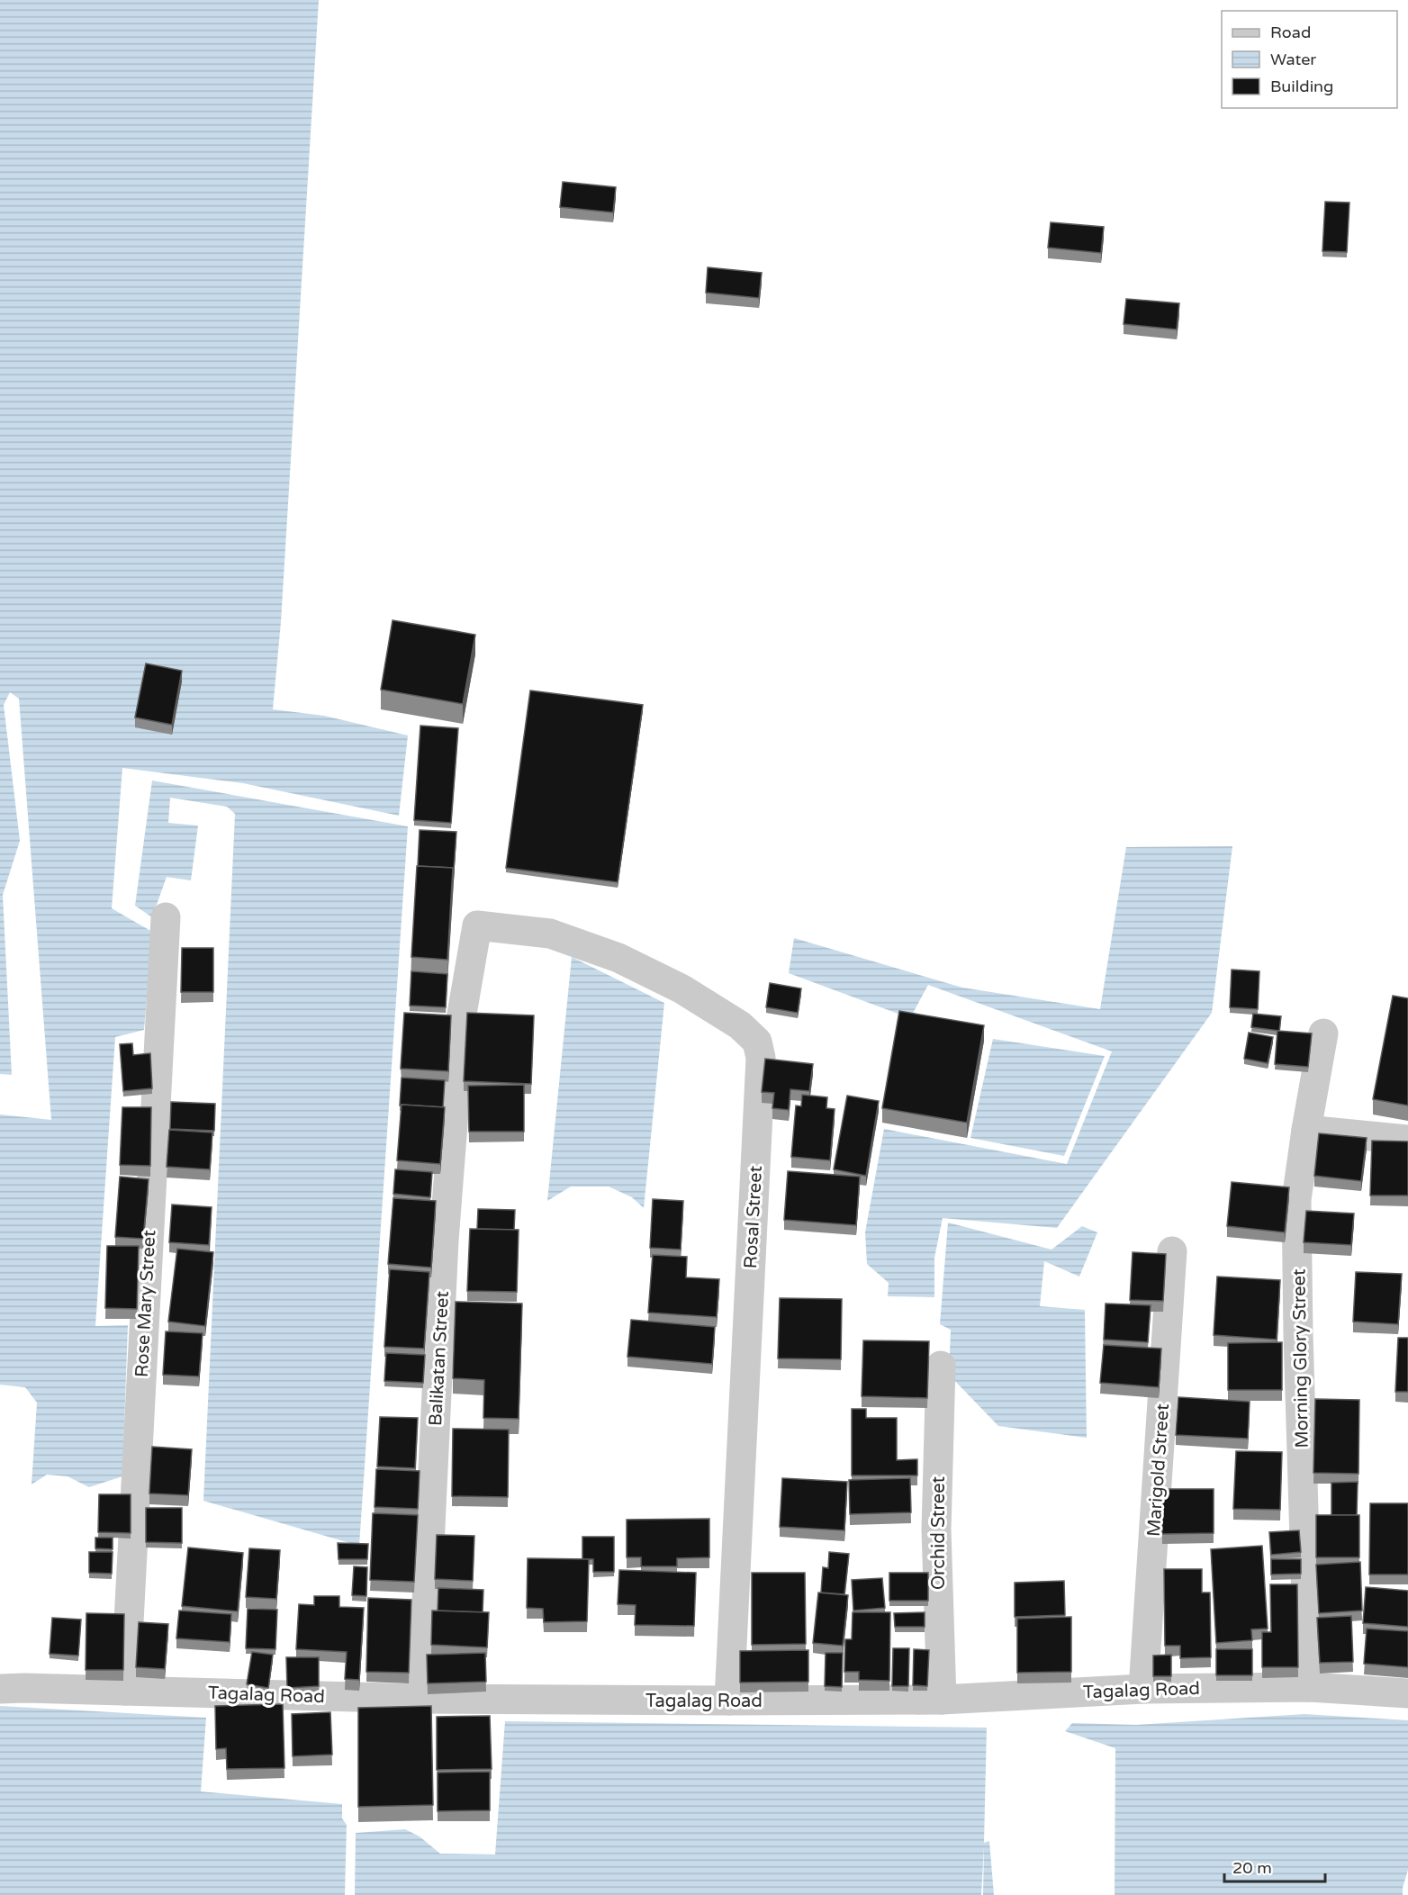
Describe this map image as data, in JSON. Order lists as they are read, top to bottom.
{
  "streets": {
    "street": [
      "Rosal Street",
      "Rose Mary Street",
      "Balikatan Street",
      "Morning Glory Street",
      "Marigold Street",
      "Orchid Street",
      "Tagalag Road"
    ]
  },
  "crossings": [
    ["Rosal Street", "Balikatan Street"],
    ["Rosal Street", "Tagalag Road"],
    ["Rose Mary Street", "Tagalag Road"],
    ["Balikatan Street", "Tagalag Road"],
    ["Morning Glory Street", "Tagalag Road"],
    ["Marigold Street", "Tagalag Road"],
    ["Orchid Street", "Tagalag Road"]
  ],
  "legend": ["Road", "Water", "Building"],
  "scale_bar": "20 m"
}
